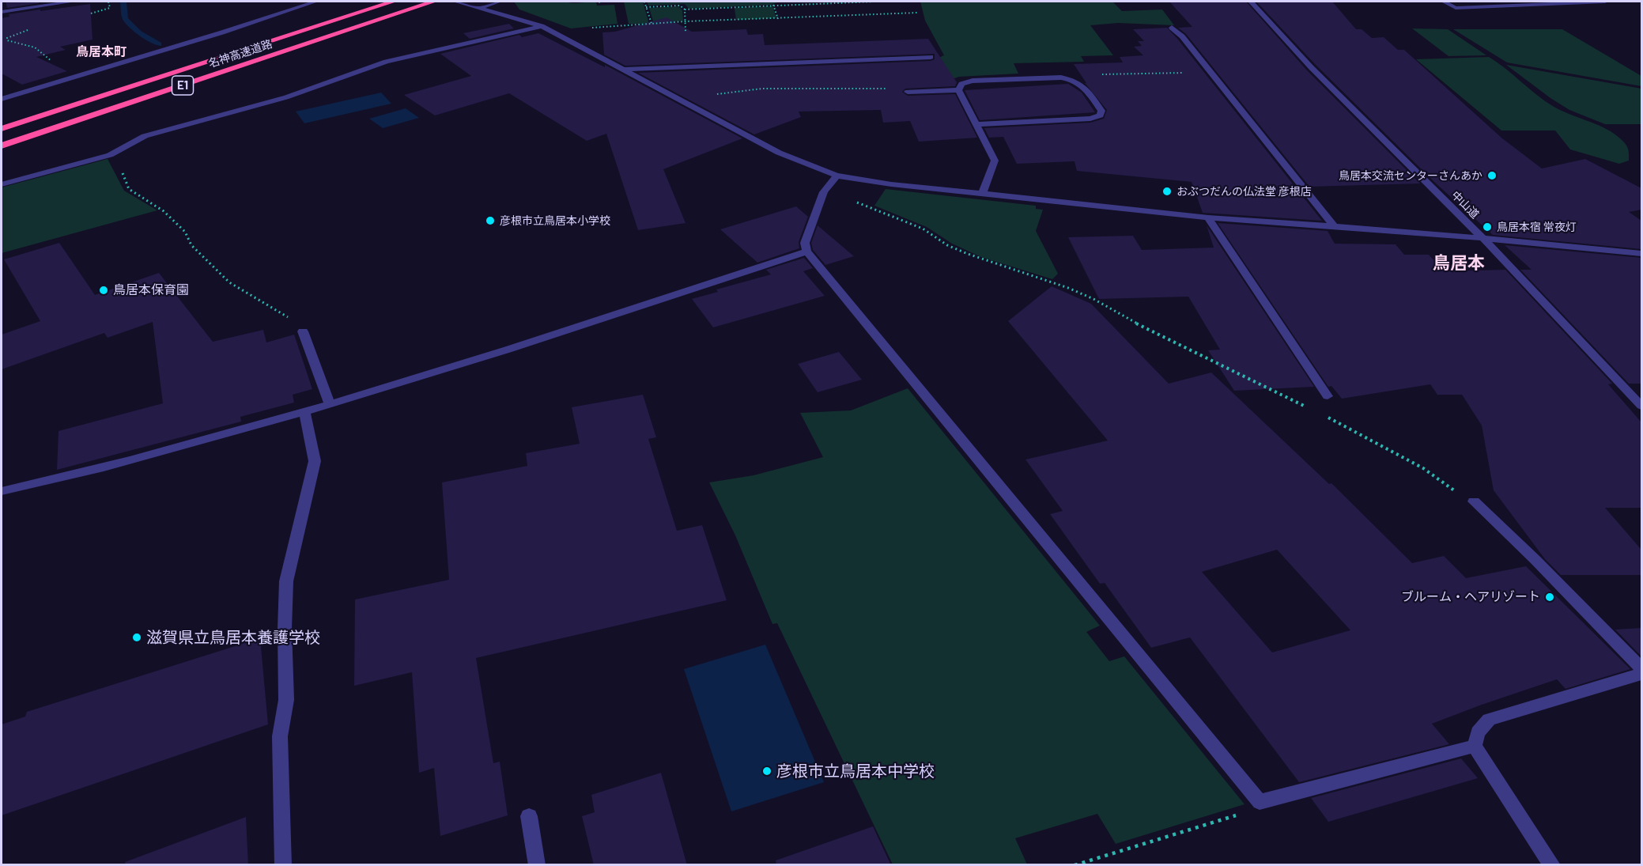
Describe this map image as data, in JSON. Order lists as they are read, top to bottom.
{
  "streets": {
    "highway": ["名神高速道路", "E1"],
    "street": ["中山道"]
  },
  "districts": ["鳥居本町", "鳥居本"],
  "places": [
    "鳥居本交流センターさんあか",
    "おぶつだんの仏法堂 彦根店",
    "彦根市立鳥居本小学校",
    "鳥居本宿 常夜灯",
    "鳥居本保育園",
    "ブルーム・ヘアリゾート",
    "滋賀県立鳥居本養護学校",
    "彦根市立鳥居本中学校"
  ]
}
